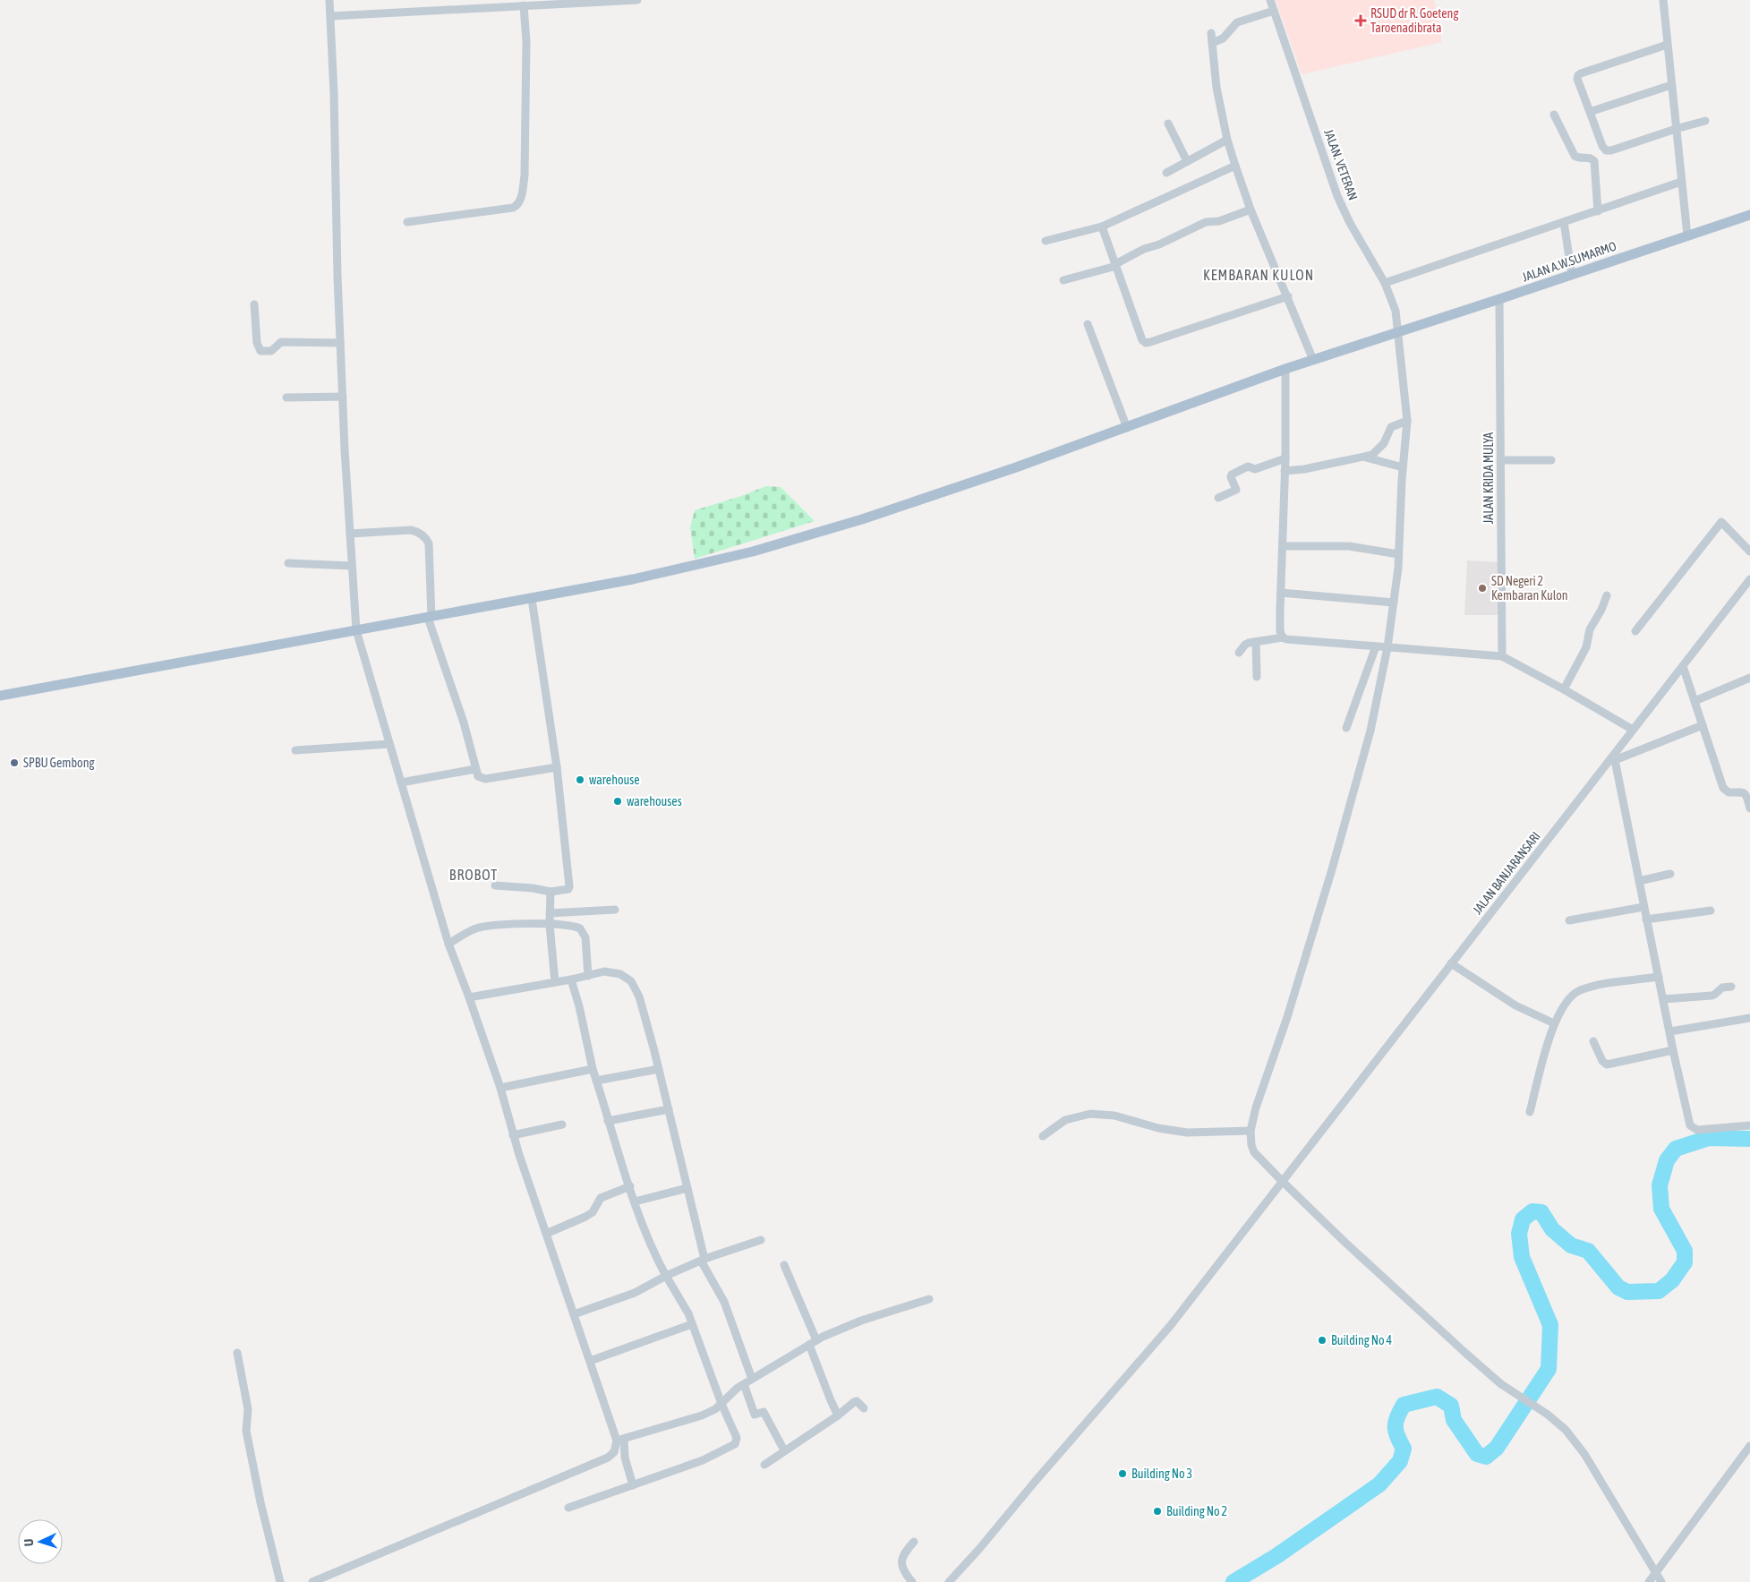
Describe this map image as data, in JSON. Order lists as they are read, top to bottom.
{
  "streets": {
    "main road": ["JALAN A.W.SUMARMO"],
    "street": ["JALAN. VETERAN", "JALAN KRIDA MULYA", "JALAN BANJARANSARI"]
  },
  "crossings": [
    ["JALAN. VETERAN", "JALAN A.W.SUMARMO"],
    ["JALAN A.W.SUMARMO", "JALAN KRIDA MULYA"]
  ],
  "districts": ["KEMBARAN KULON", "BROBOT"],
  "places": {
    "health": ["RSUD dr R. Goeteng Taroenadibrata"],
    "other": [
      "SD Negeri 2 Kembaran Kulon",
      "SPBU Gembong",
      "warehouse",
      "warehouses",
      "Building No 4",
      "Building No 3",
      "Building No 2"
    ]
  },
  "north": "left"
}
